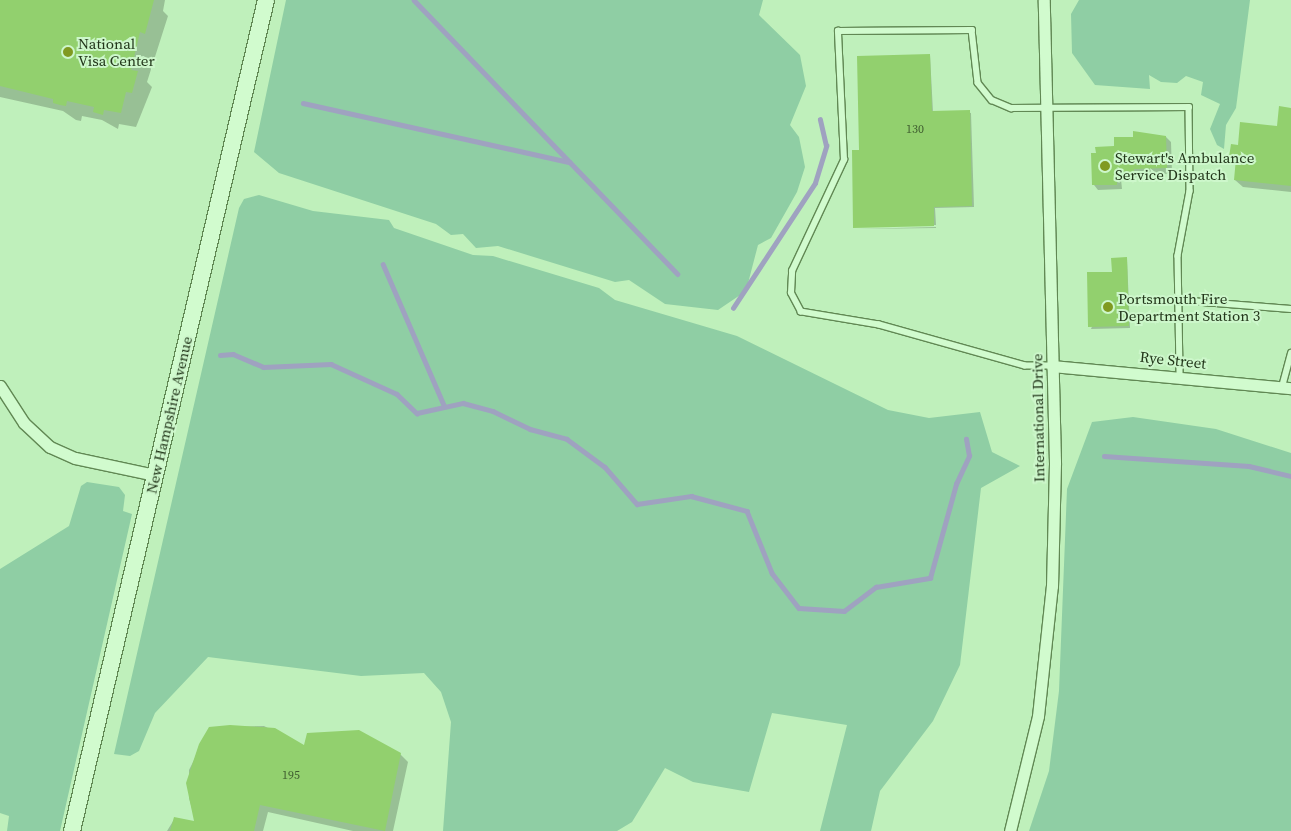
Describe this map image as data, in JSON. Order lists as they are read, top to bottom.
{
  "streets": {
    "street": ["Rye Street", "New Hampshire Avenue", "International Drive"]
  },
  "crossings": [
    ["Rye Street", "International Drive"]
  ],
  "places": ["National Visa Center", "Stewart's Ambulance Service Dispatch", "Portsmouth Fire Department Station 3"],
  "house_numbers": ["130", "195"]
}
